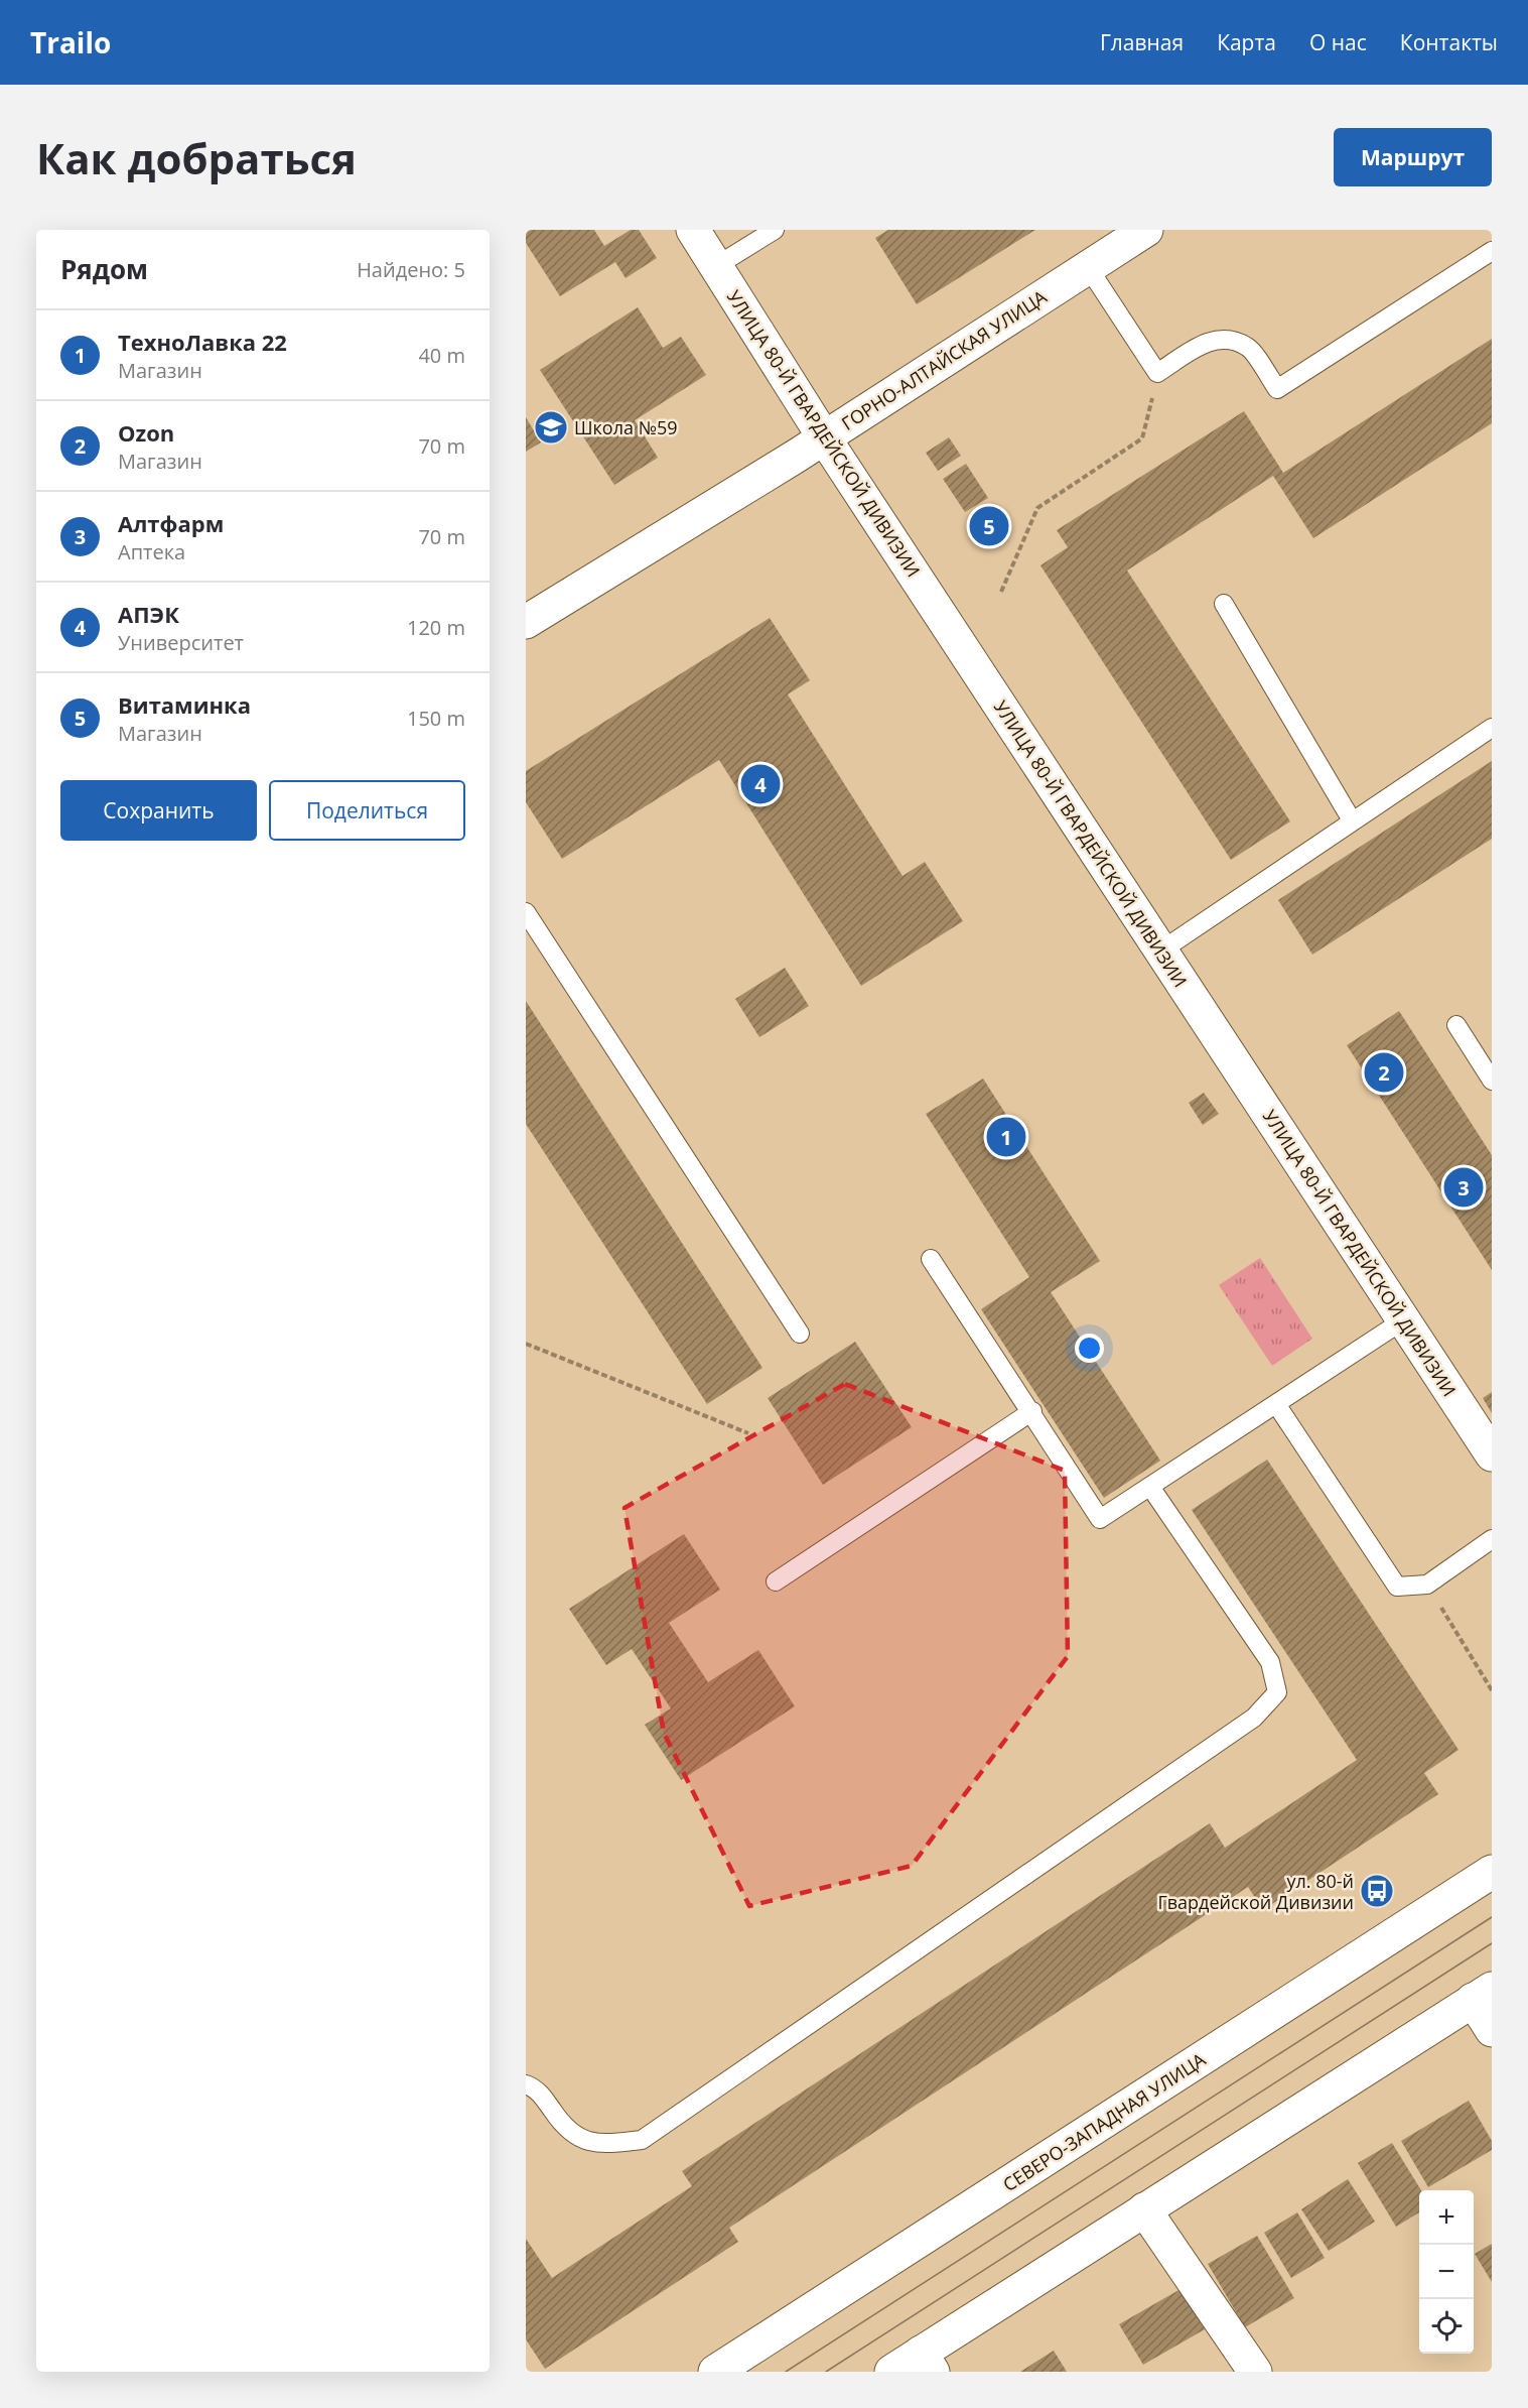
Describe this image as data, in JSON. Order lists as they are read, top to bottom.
{
  "streets": {
    "street": ["ГОРНО-АЛТАЙСКАЯ УЛИЦА", "УЛИЦА 80-Й ГВАРДЕЙСКОЙ ДИВИЗИИ", "СЕВЕРО-ЗАПАДНАЯ УЛИЦА"]
  },
  "crossings": [
    ["ГОРНО-АЛТАЙСКАЯ УЛИЦА", "УЛИЦА 80-Й ГВАРДЕЙСКОЙ ДИВИЗИИ"]
  ],
  "places": {
    "school or university": ["Школа №59"],
    "bus stop": ["ул. 80-й Гвардейской Дивизии"]
  },
  "page": {
    "header": "Trailo",
    "nav": [
      "Главная",
      "Карта",
      "О нас",
      "Контакты"
    ],
    "buttons": [
      "Маршрут",
      ["Сохранить", "Поделиться"]
    ],
    "title": "Как добраться",
    "heading": ["Рядом", "Найдено: 5"],
    "list": [
      {
        "mark": "1",
        "name": "ТехноЛавка 22",
        "note": "Магазин",
        "value": "40 m"
      },
      {
        "mark": "2",
        "name": "Ozon",
        "note": "Магазин",
        "value": "70 m"
      },
      {
        "mark": "3",
        "name": "Алтфарм",
        "note": "Аптека",
        "value": "70 m"
      },
      {
        "mark": "4",
        "name": "АПЭК",
        "note": "Университет",
        "value": "120 m"
      },
      {
        "mark": "5",
        "name": "Витаминка",
        "note": "Магазин",
        "value": "150 m"
      }
    ],
    "pins": [
      "5",
      "4",
      "2",
      "1",
      "3"
    ],
    "map_buttons": ["+", "−"]
  }
}
